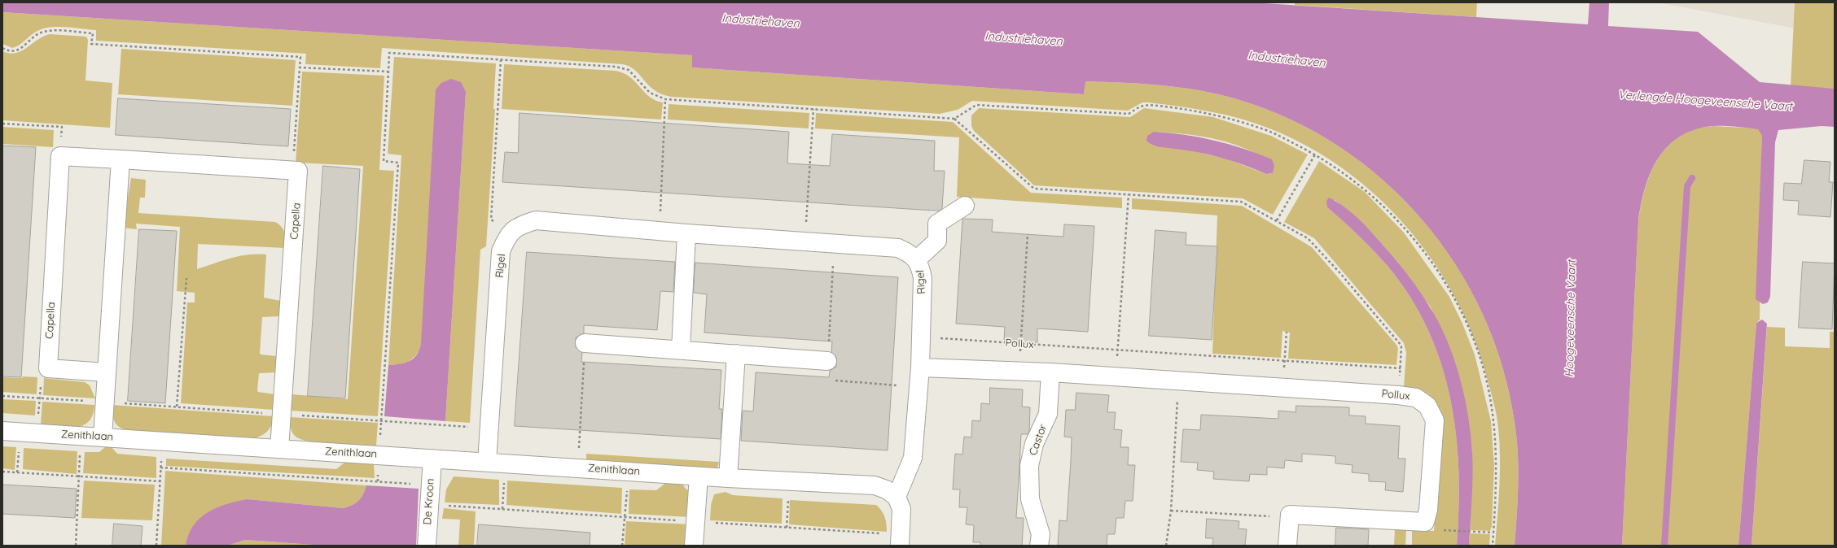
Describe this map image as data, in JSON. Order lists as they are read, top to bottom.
{
  "streets": {
    "street": [
      "Capella",
      "Rigel",
      "Pollux",
      "Zenithlaan",
      "Castor",
      "De Kroon"
    ]
  },
  "crossings": [
    ["Capella", "Zenithlaan"],
    ["Rigel", "Pollux"],
    ["Rigel", "Zenithlaan"],
    ["Pollux", "Castor"],
    ["Zenithlaan", "De Kroon"]
  ],
  "water": ["Industriehaven", "Verlengde Hoogeveensche Vaart", "Hoogeveensche Vaart"]
}
